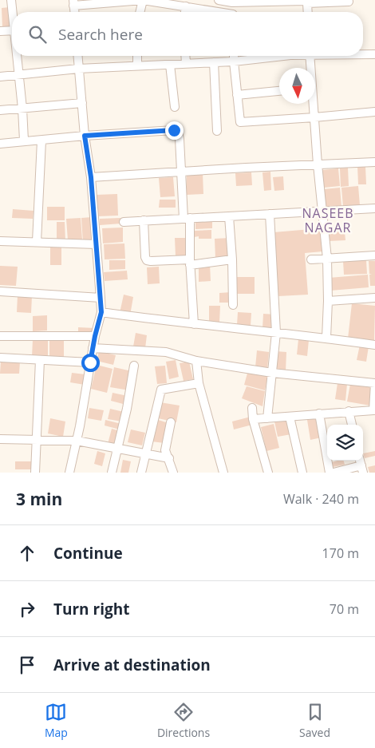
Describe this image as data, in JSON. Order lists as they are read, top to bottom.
{
  "districts": ["NASEEB NAGAR"],
  "north": "bottom",
  "page": {
    "search": "Search here",
    "heading": ["3 min", "Walk · 240 m"],
    "list": [
      ["Continue", "170 m"],
      ["Turn right", "70 m"],
      "Arrive at destination"
    ],
    "nav": ["Map", "Directions", "Saved"]
  }
}
